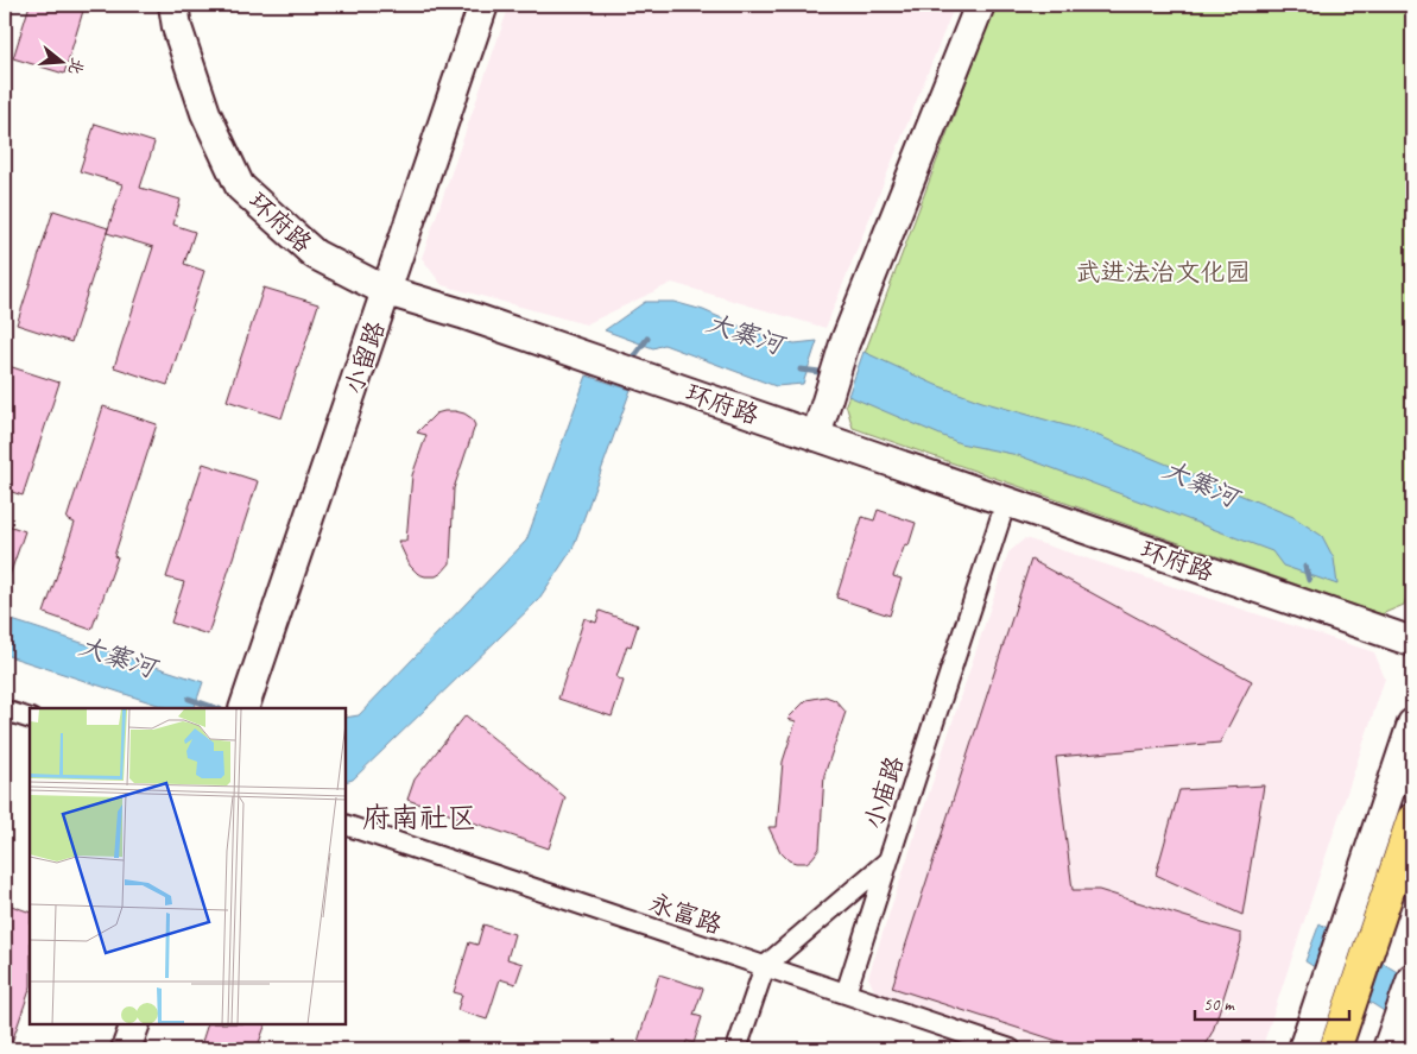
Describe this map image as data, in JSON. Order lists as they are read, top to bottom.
{
  "streets": {
    "street": [
      "环府路",
      "小留路",
      "小庙路",
      "永富路"
    ]
  },
  "crossings": [
    ["环府路", "小留路"],
    ["环府路", "小庙路"],
    ["小庙路", "永富路"]
  ],
  "districts": ["府南社区"],
  "water": ["大寨河"],
  "parks": ["武进法治文化园"],
  "scale_bar": "50 m",
  "north": "right"
}
